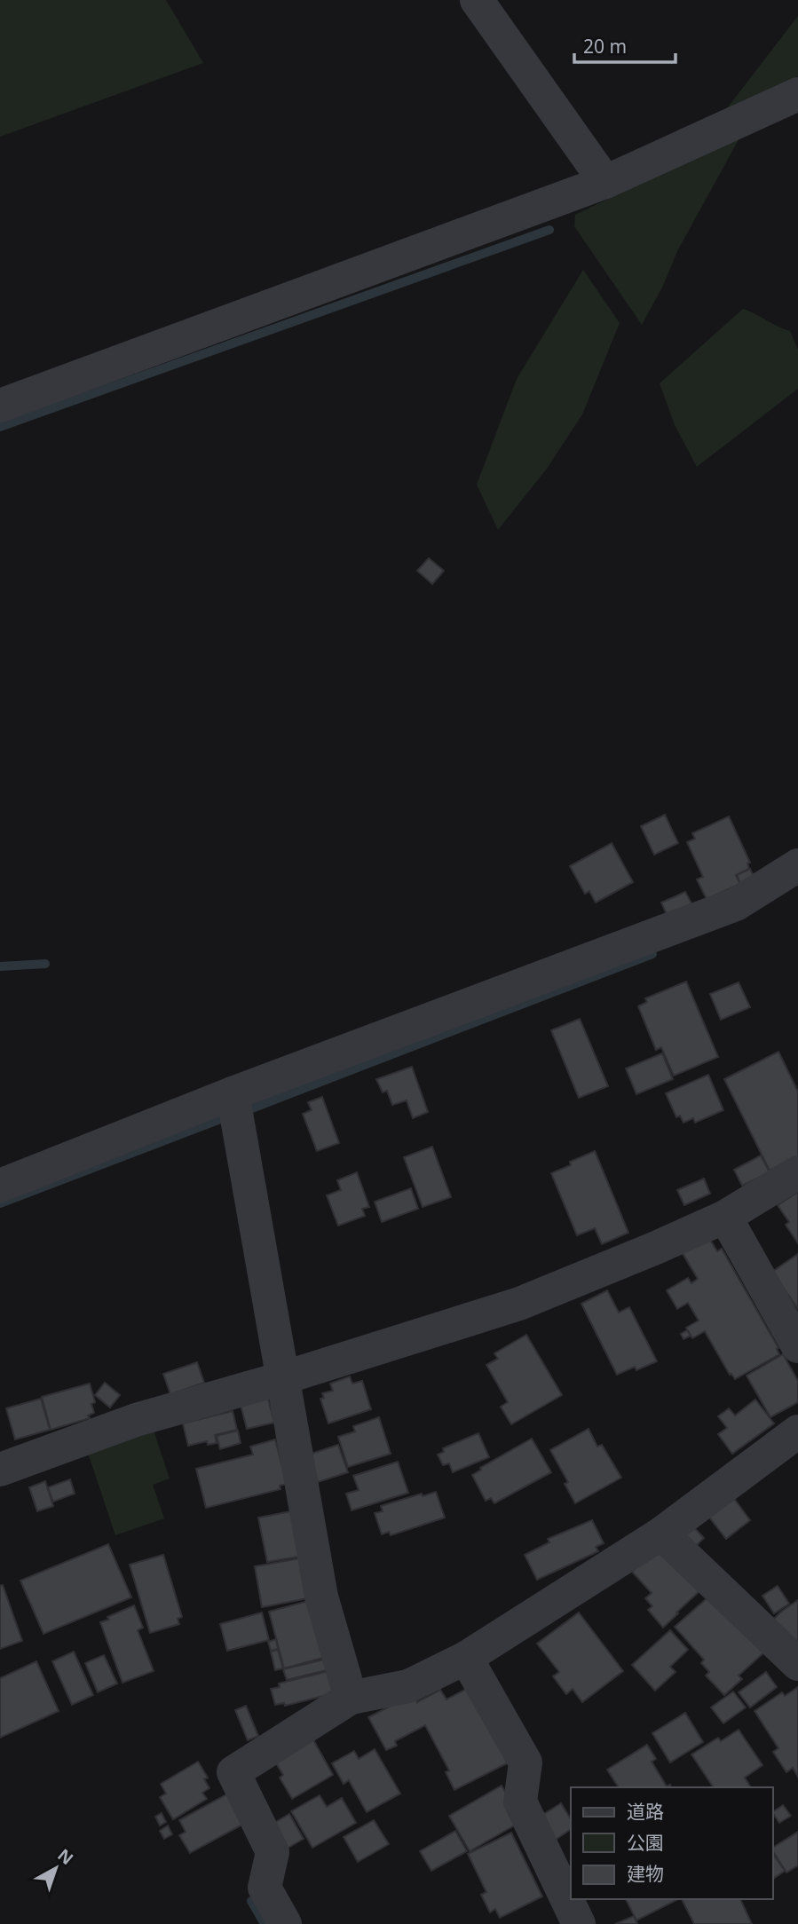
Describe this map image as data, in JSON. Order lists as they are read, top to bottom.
{
  "legend": ["道路", "公園", "建物"],
  "scale_bar": "20 m",
  "north": "top right"
}
